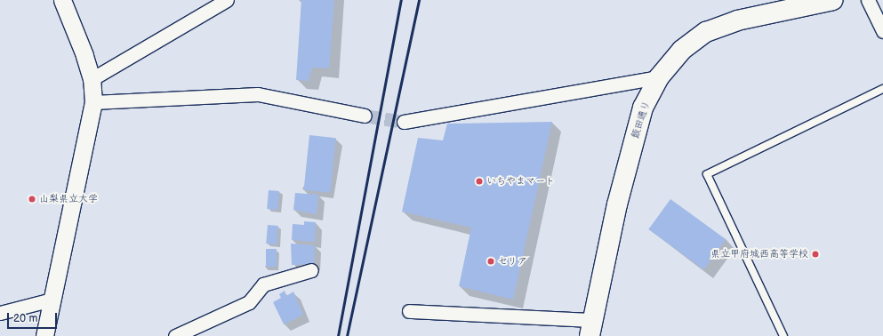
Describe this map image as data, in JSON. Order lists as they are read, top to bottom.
{
  "streets": {
    "main road": ["飯田通り"]
  },
  "places": [
    "いちやまマート",
    "山梨県立大学",
    "県立甲府城西高等学校",
    "セリア"
  ],
  "scale_bar": "20 m"
}
